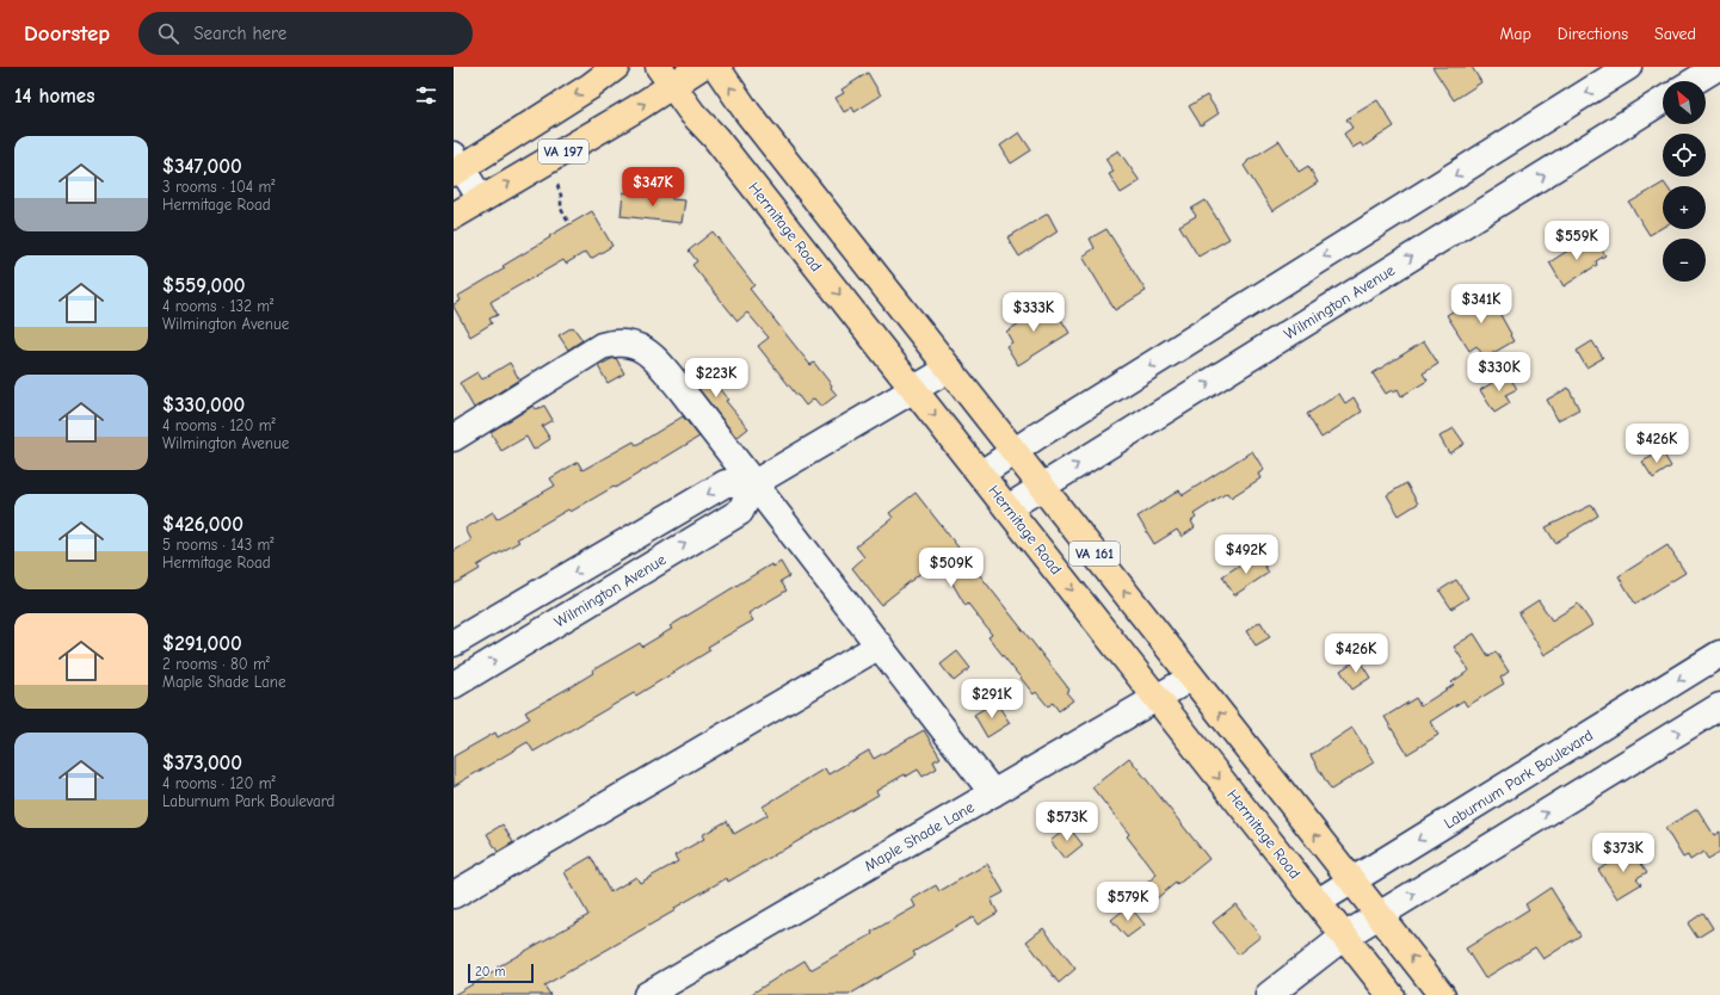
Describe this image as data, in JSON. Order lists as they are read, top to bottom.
{
  "streets": {
    "main road": ["VA 197", "Hermitage Road", "VA 161"],
    "street": ["Wilmington Avenue", "Laburnum Park Boulevard", "Maple Shade Lane"]
  },
  "crossings": [
    ["VA 197", "Hermitage Road"],
    ["Hermitage Road", "Wilmington Avenue"],
    ["Hermitage Road", "Laburnum Park Boulevard"],
    ["Hermitage Road", "Maple Shade Lane"],
    ["Wilmington Avenue", "VA 161"],
    ["VA 161", "Laburnum Park Boulevard"],
    ["VA 161", "Maple Shade Lane"]
  ],
  "scale_bar": "20 m",
  "north": "top left",
  "page": {
    "header": "Doorstep",
    "search": "Search here",
    "nav": ["Map", "Directions", "Saved"],
    "heading": "14 homes",
    "map_buttons": ["+", "−"],
    "list": [
      {
        "name": "$347,000",
        "note": "3 rooms · 104 m² · Hermitage Road"
      },
      {
        "name": "$559,000",
        "note": "4 rooms · 132 m² · Wilmington Avenue"
      },
      {
        "name": "$330,000",
        "note": "4 rooms · 120 m² · Wilmington Avenue"
      },
      {
        "name": "$426,000",
        "note": "5 rooms · 143 m² · Hermitage Road"
      },
      {
        "name": "$291,000",
        "note": "2 rooms · 80 m² · Maple Shade Lane"
      },
      {
        "name": "$373,000",
        "note": "4 rooms · 120 m² · Laburnum Park Boulevard"
      }
    ],
    "price": [
      "$347K",
      "$559K",
      "$341K",
      "$333K",
      "$330K",
      "$223K",
      "$426K",
      "$492K",
      "$509K",
      "$426K",
      "$291K",
      "$573K",
      "$373K",
      "$579K"
    ],
    "scale": "20 m"
  }
}
